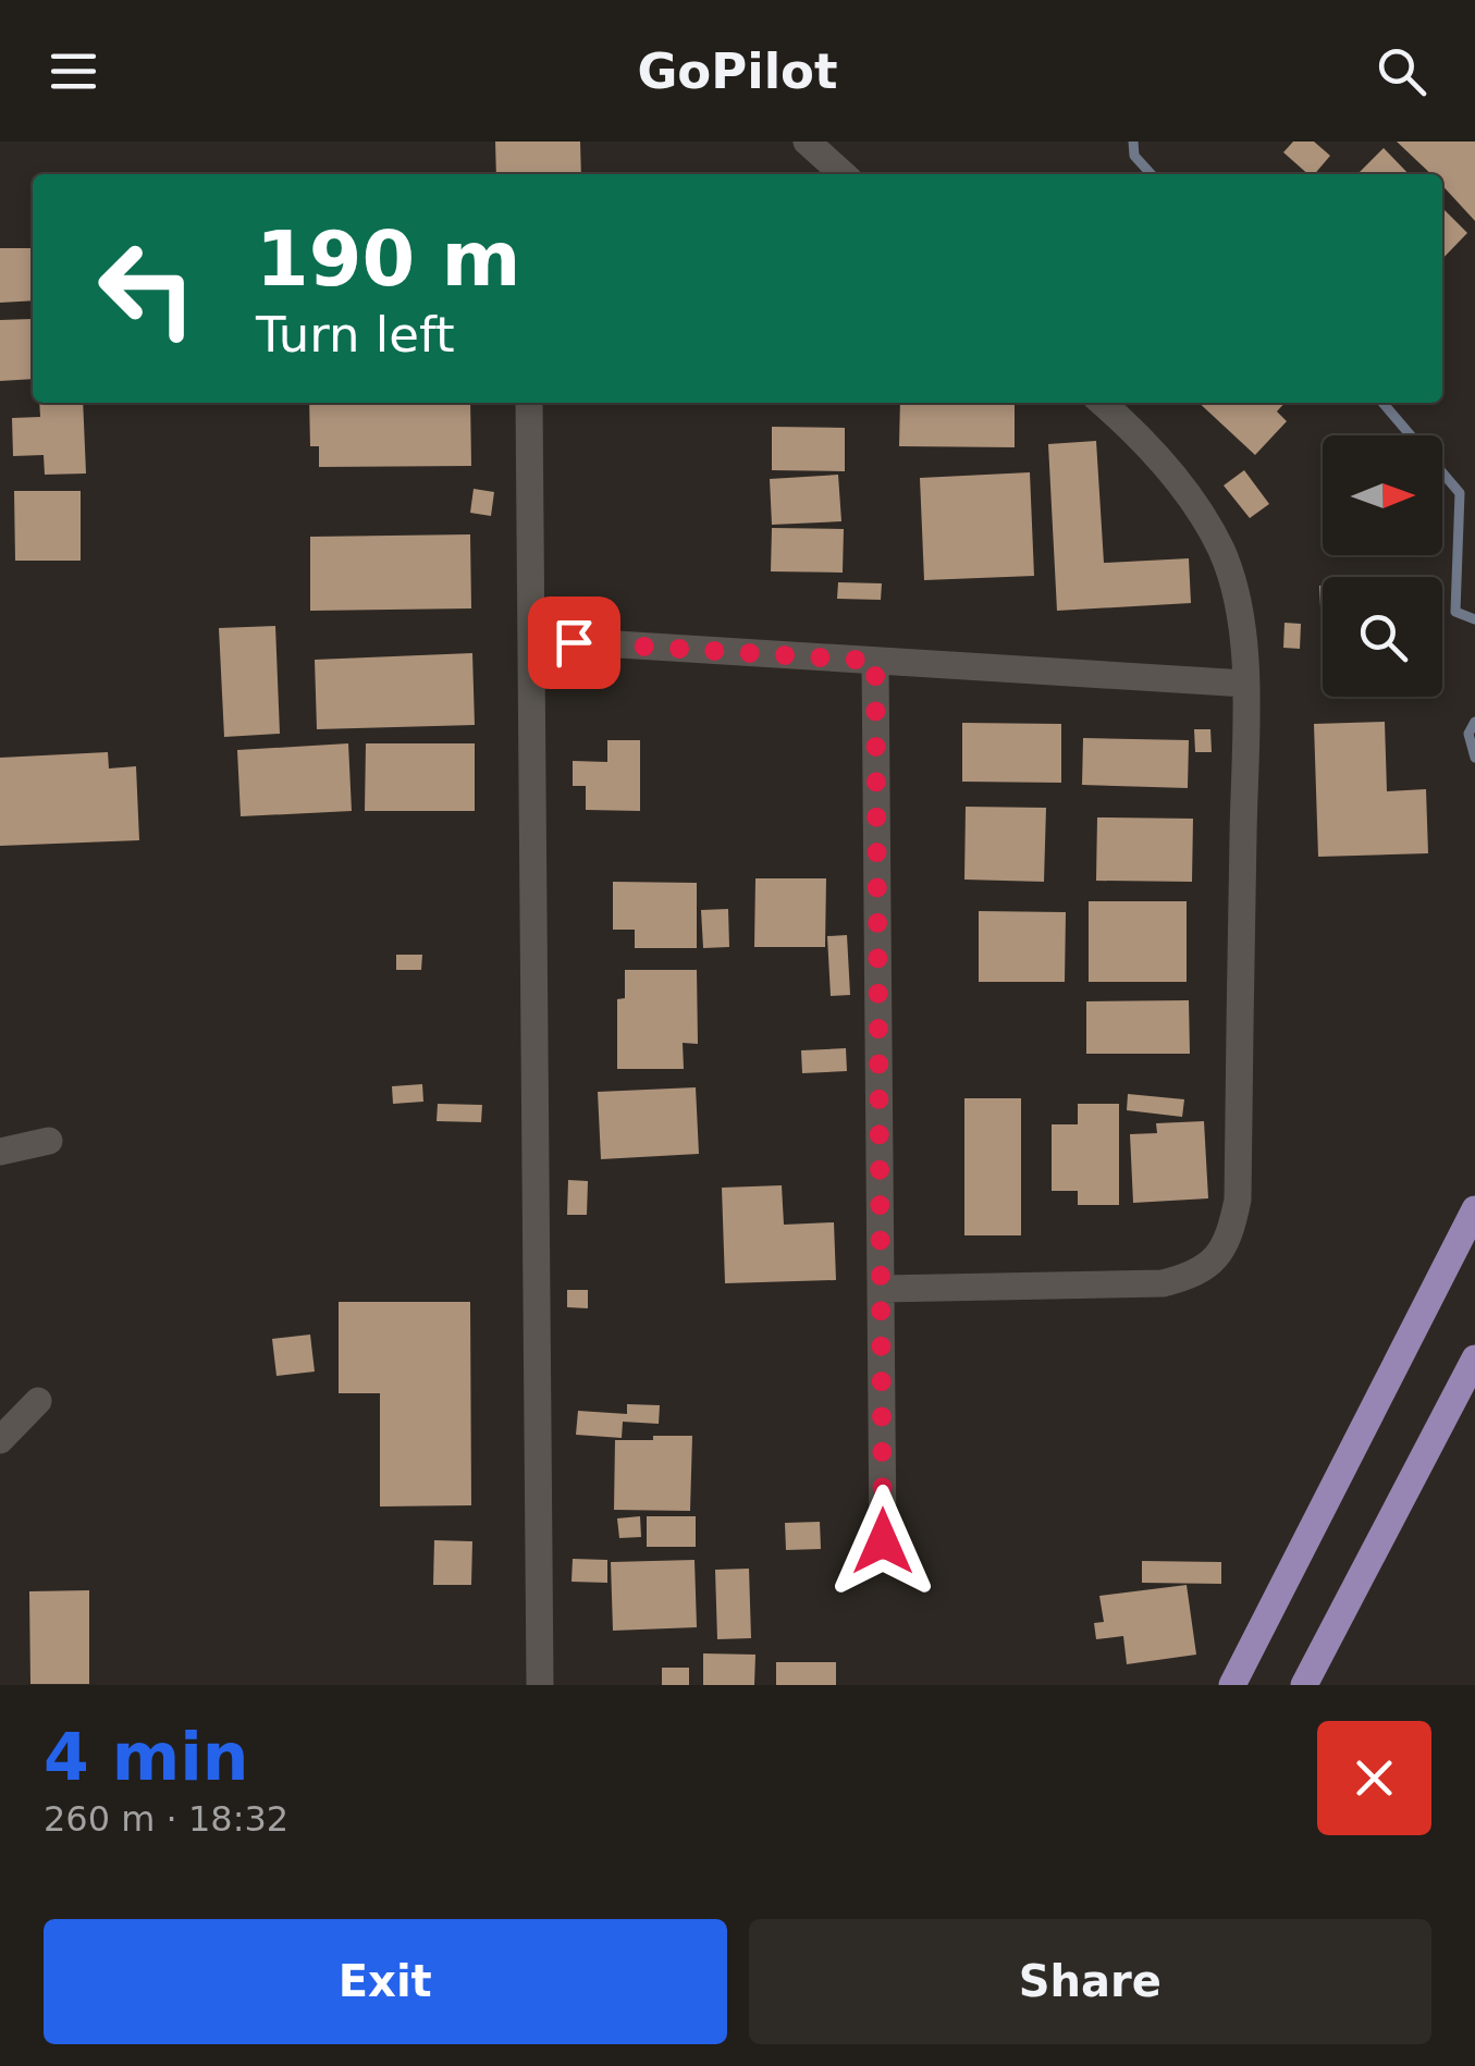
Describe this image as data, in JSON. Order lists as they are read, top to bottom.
{
  "north": "right",
  "page": {
    "header": "GoPilot",
    "turn": ["190 m", "Turn left"],
    "heading": ["4 min", "260 m · 18:32"],
    "buttons": ["Exit", "Share"]
  }
}
